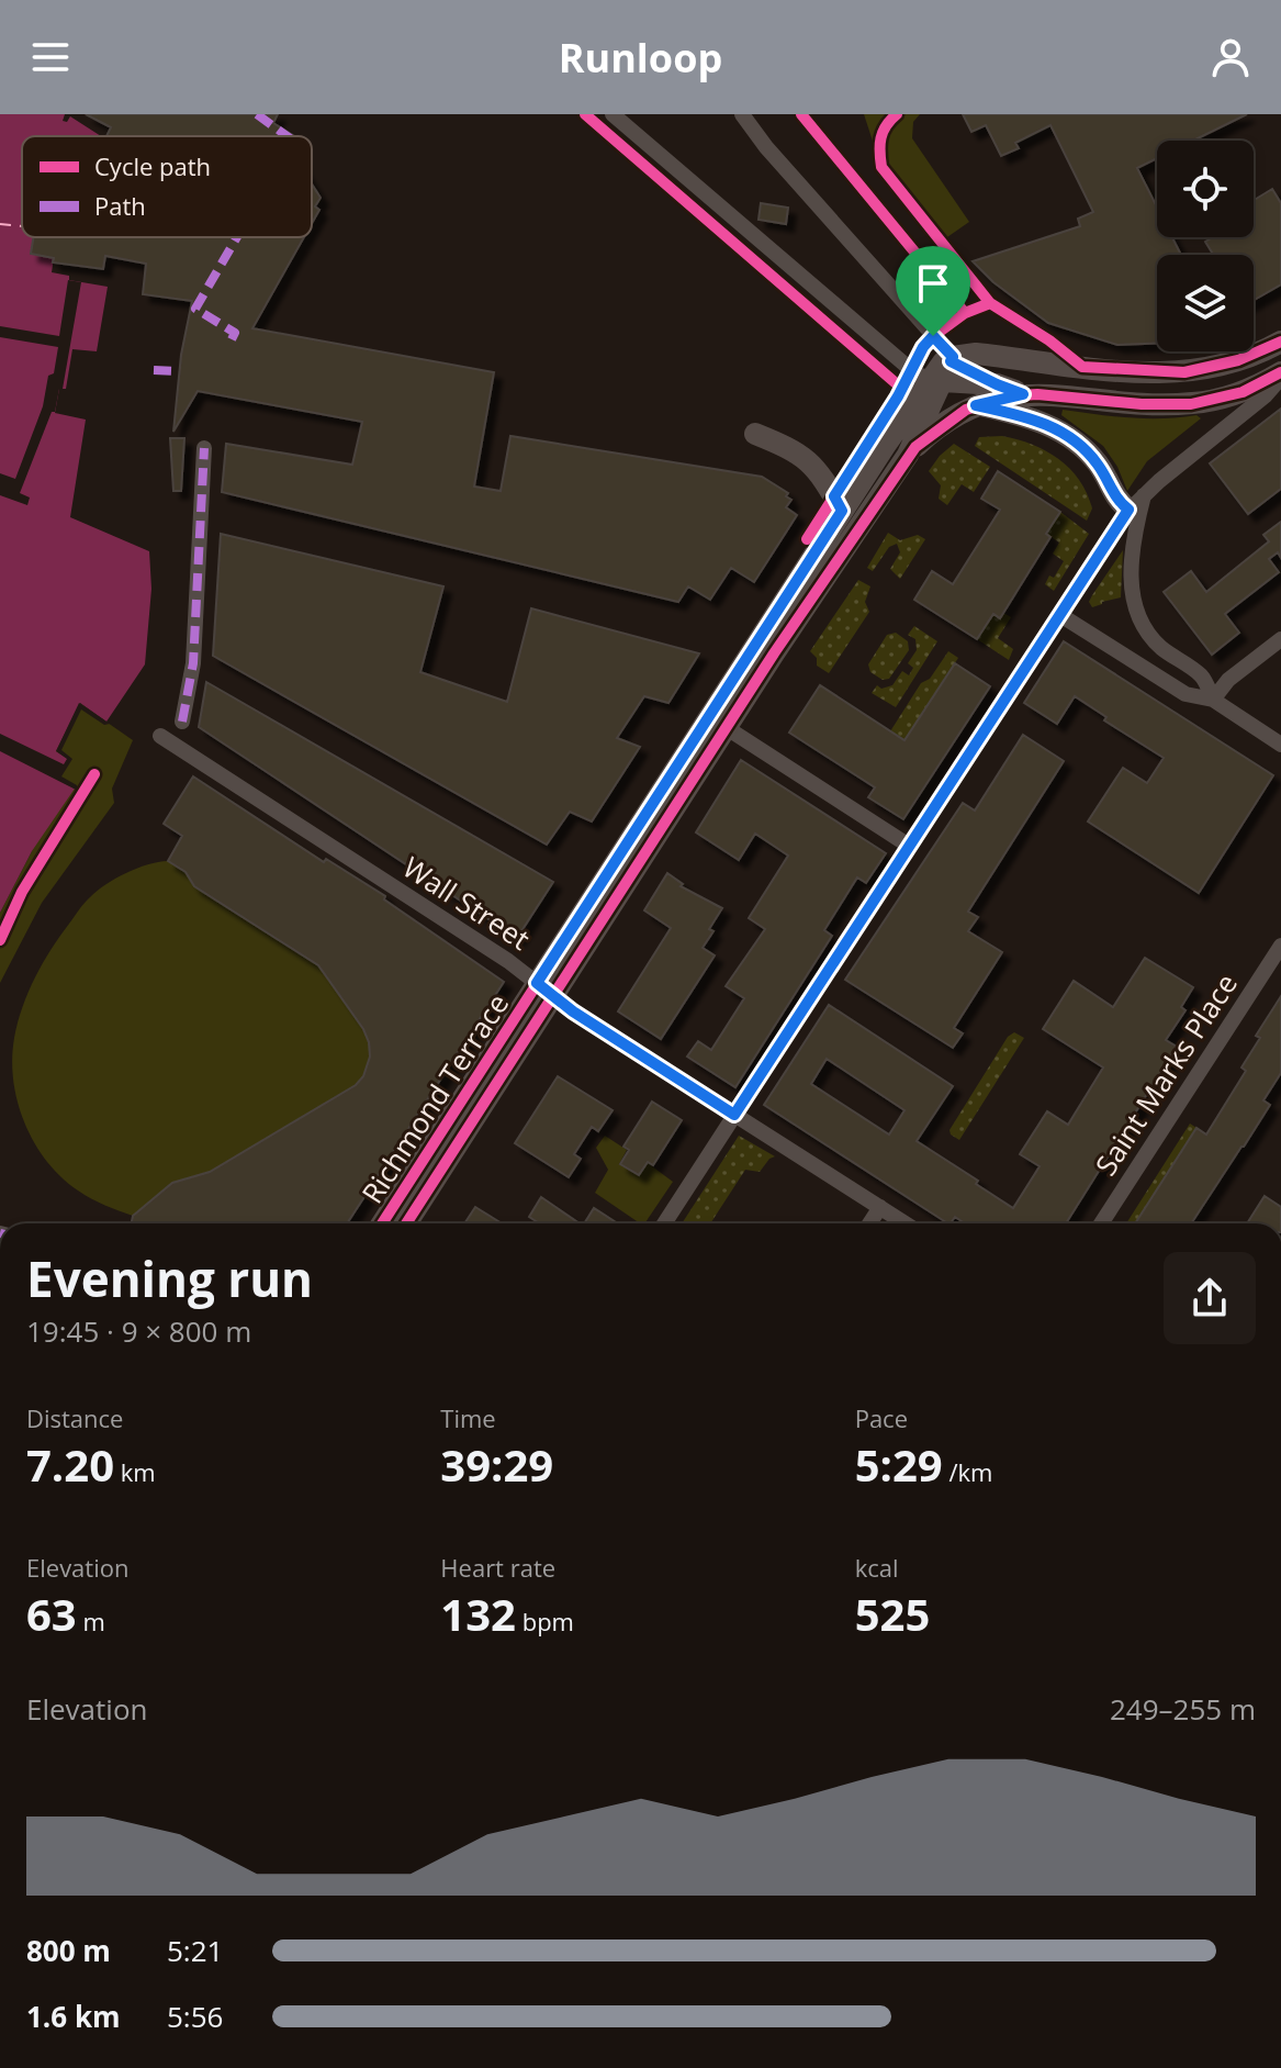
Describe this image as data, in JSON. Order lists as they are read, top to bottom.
{
  "streets": {
    "main road": ["Richmond Terrace"],
    "street": ["Wall Street", "Saint Marks Place"]
  },
  "crossings": [
    ["Wall Street", "Richmond Terrace"]
  ],
  "legend": ["Cycle path", "Path"],
  "page": {
    "header": "Runloop",
    "heading": ["Evening run", "19:45 · 9 × 800 m"],
    "stats": [
      ["Distance", "7.20 km"],
      ["Time", "39:29"],
      ["Pace", "5:29 /km"],
      ["Elevation", "63 m"],
      ["Heart rate", "132 bpm"],
      ["kcal", "525"]
    ],
    "chart": ["Elevation", "249–255 m"],
    "list": [
      {
        "name": "800 m",
        "note": "5:21"
      },
      {
        "name": "1.6 km",
        "note": "5:56"
      }
    ]
  }
}
